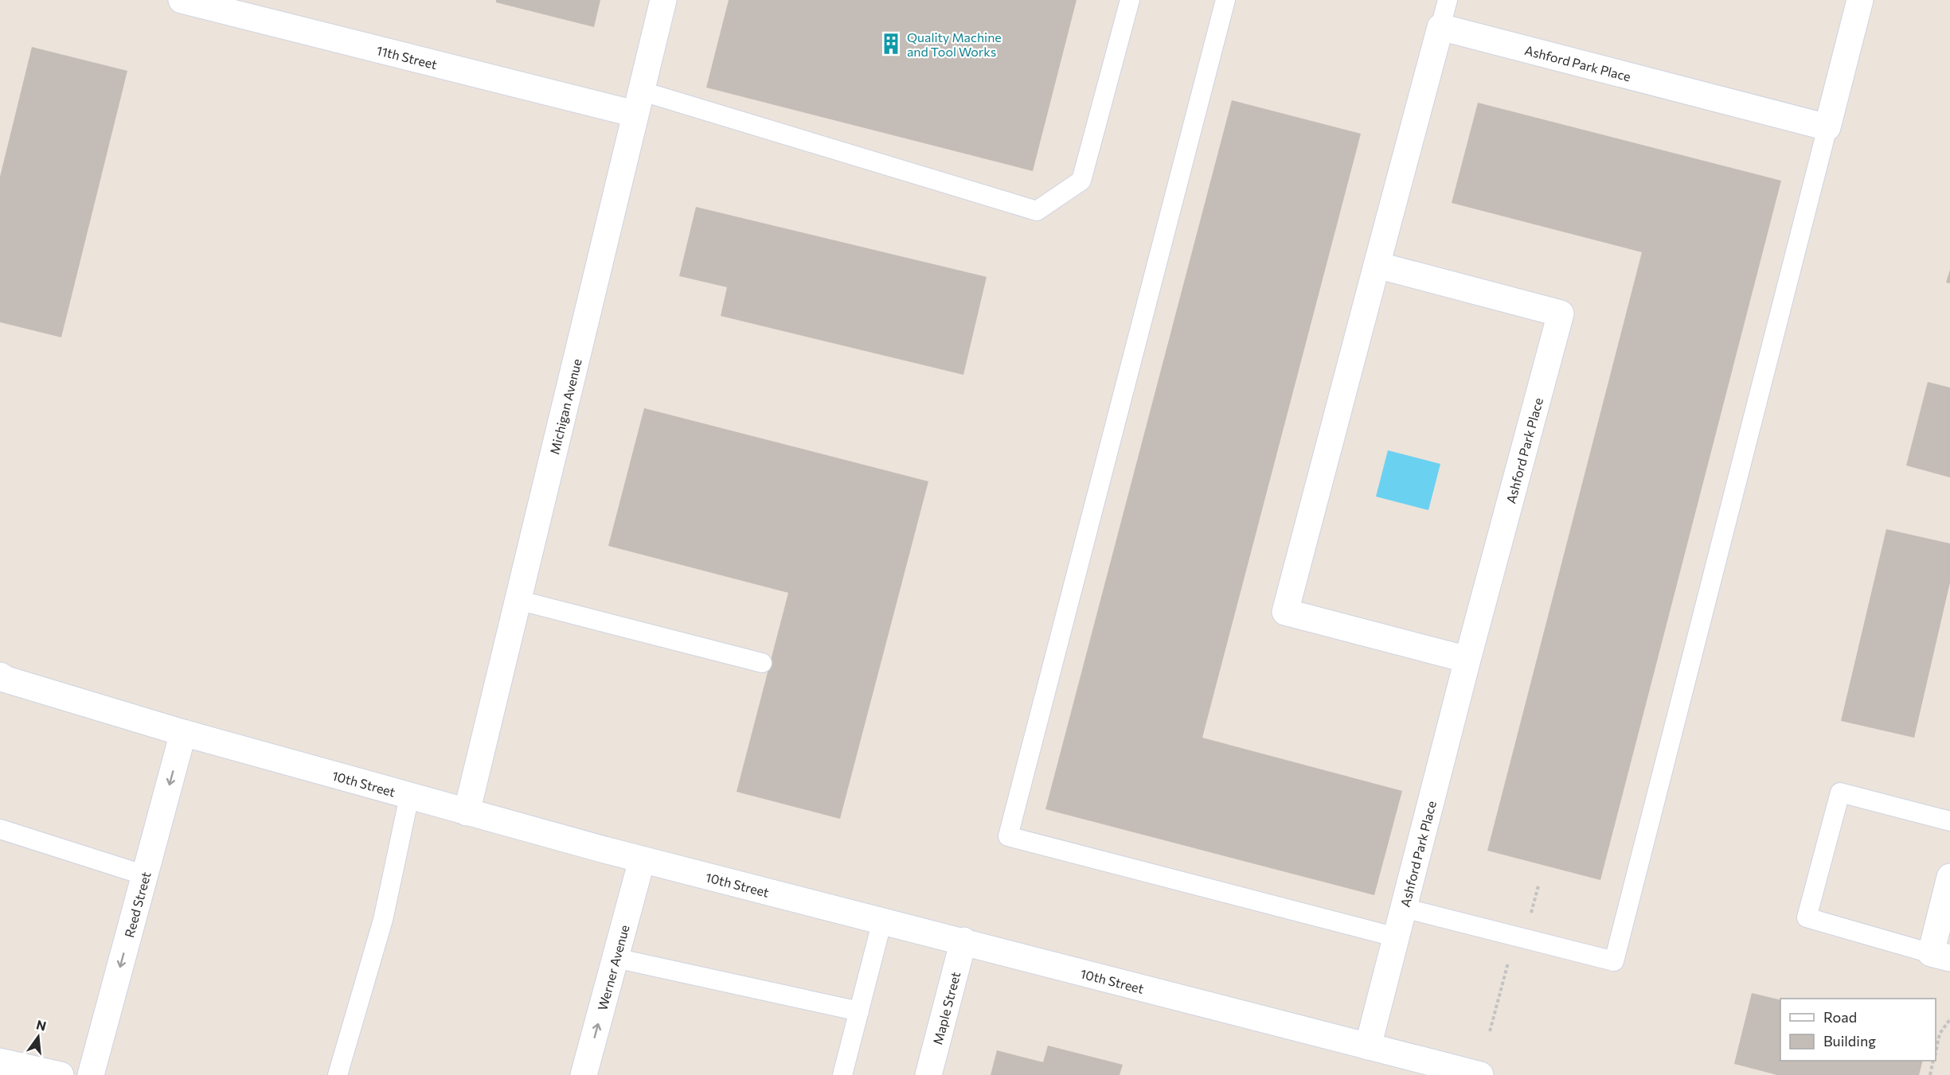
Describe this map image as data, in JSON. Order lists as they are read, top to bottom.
{
  "streets": {
    "street": [
      "11th Street",
      "Ashford Park Place",
      "Michigan Avenue",
      "10th Street",
      "Reed Street",
      "Werner Avenue",
      "Maple Street"
    ]
  },
  "crossings": [
    ["11th Street", "Michigan Avenue"],
    ["Ashford Park Place", "10th Street"],
    ["Michigan Avenue", "10th Street"],
    ["10th Street", "Reed Street"],
    ["10th Street", "Werner Avenue"],
    ["10th Street", "Maple Street"]
  ],
  "one_way": ["Reed Street", "Werner Avenue"],
  "places": {
    "building": ["Quality Machine and Tool Works"]
  },
  "legend": ["Road", "Building"],
  "north": "top"
}
